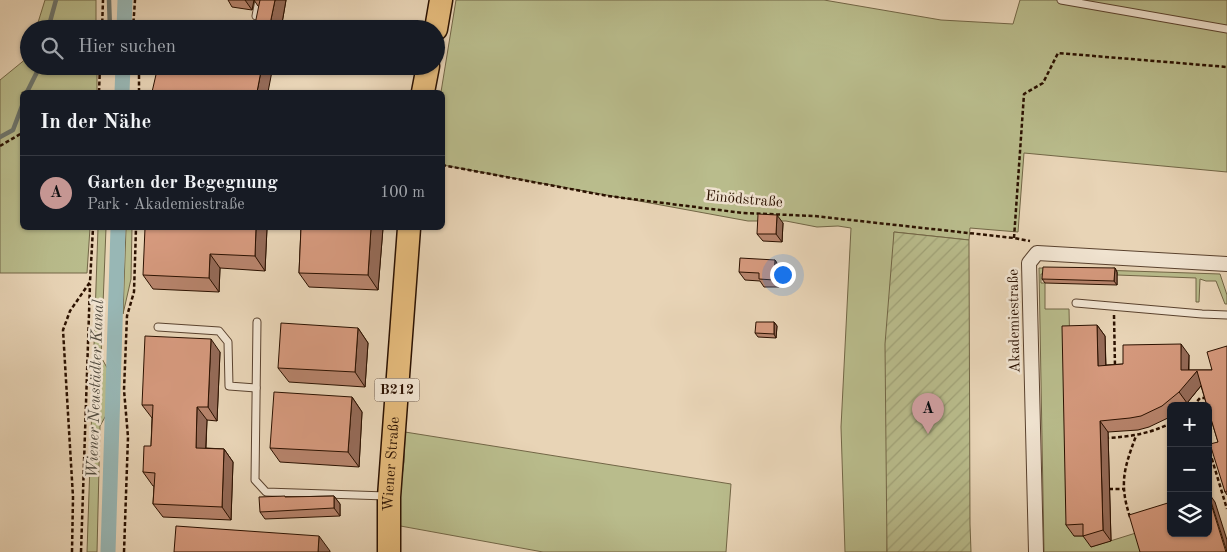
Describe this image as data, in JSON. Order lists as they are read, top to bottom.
{
  "streets": {
    "main road": ["B212", "Wiener Straße"],
    "street": ["Akademiestraße"],
    "path": ["Einödstraße"]
  },
  "crossings": [
    ["Einödstraße", "Akademiestraße"]
  ],
  "water": ["Wiener Neustädter Kanal"],
  "page": {
    "search": "Hier suchen",
    "heading": "In der Nähe",
    "list": [
      {
        "mark": "A",
        "name": "Garten der Begegnung",
        "note": "Park · Akademiestraße",
        "value": "100 m"
      }
    ],
    "pins": "A",
    "map_buttons": ["+", "−"]
  }
}
